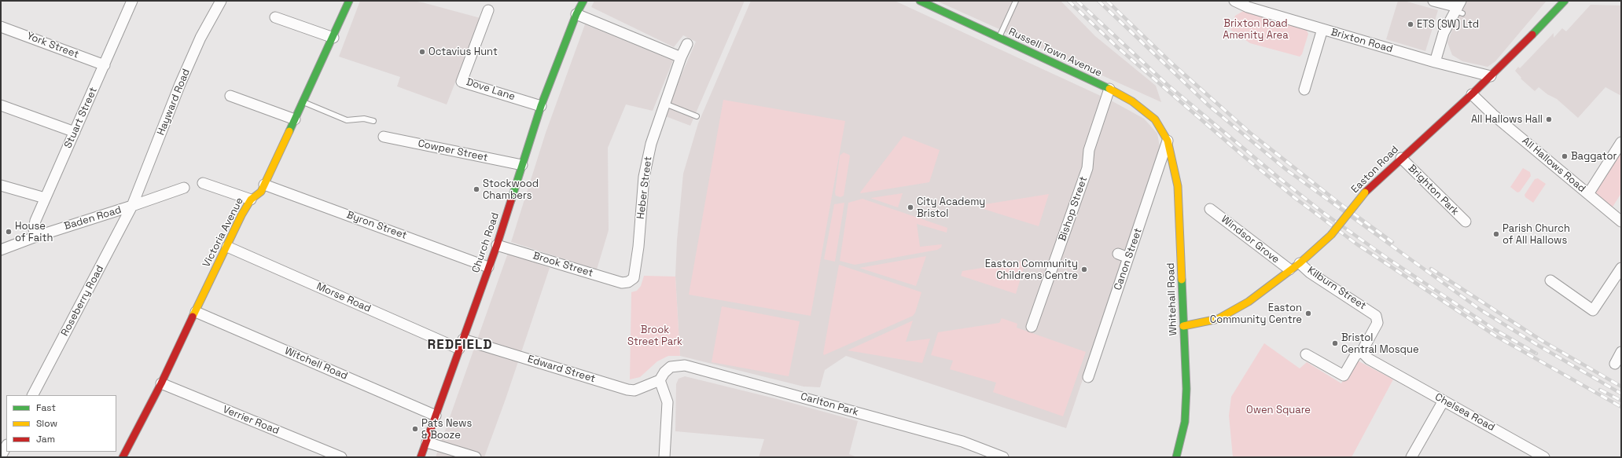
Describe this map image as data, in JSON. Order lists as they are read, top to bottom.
{
  "streets": {
    "main road": [
      "Russell Town Avenue",
      "Easton Road",
      "Victoria Avenue",
      "Church Road",
      "Whitehall Road"
    ],
    "street": [
      "Brixton Road",
      "York Street",
      "Dove Lane",
      "Hayward Road",
      "Stuart Street",
      "Cowper Street",
      "All Hallows Road",
      "Heber Street",
      "Brighton Park",
      "Bishop Street",
      "Baden Road",
      "Byron Street",
      "Windsor Grove",
      "Canon Street",
      "Brook Street",
      "Kilburn Street",
      "Morse Road",
      "Roseberry Road",
      "Witchell Road",
      "Edward Street",
      "Carlton Park",
      "Chelsea Road",
      "Verrier Road"
    ]
  },
  "crossings": [
    ["Brixton Road", "Easton Road"],
    ["York Street", "Stuart Street"],
    ["Russell Town Avenue", "Bishop Street"],
    ["Russell Town Avenue", "Canon Street"],
    ["Russell Town Avenue", "Whitehall Road"],
    ["Dove Lane", "Church Road"],
    ["Hayward Road", "Baden Road"],
    ["Hayward Road", "Roseberry Road"],
    ["Stuart Street", "Baden Road"],
    ["Cowper Street", "Church Road"],
    ["All Hallows Road", "Easton Road"],
    ["Easton Road", "Brighton Park"],
    ["Easton Road", "Windsor Grove"],
    ["Easton Road", "Kilburn Street"],
    ["Easton Road", "Whitehall Road"],
    ["Heber Street", "Brook Street"],
    ["Baden Road", "Roseberry Road"],
    ["Byron Street", "Victoria Avenue"],
    ["Byron Street", "Church Road"],
    ["Victoria Avenue", "Morse Road"],
    ["Victoria Avenue", "Witchell Road"],
    ["Victoria Avenue", "Verrier Road"],
    ["Church Road", "Brook Street"],
    ["Church Road", "Morse Road"],
    ["Church Road", "Witchell Road"],
    ["Church Road", "Edward Street"],
    ["Canon Street", "Whitehall Road"],
    ["Kilburn Street", "Chelsea Road"],
    ["Morse Road", "Edward Street"],
    ["Edward Street", "Carlton Park"]
  ],
  "districts": ["REDFIELD"],
  "parks": ["Brixton Road Amenity Area", "Brook Street Park", "Owen Square"],
  "places": [
    "ETS (SW) Ltd",
    "Octavius Hunt",
    "All Hallows Hall",
    "Baggator",
    "Stockwood Chambers",
    "City Academy Bristol",
    "House of Faith",
    "Parish Church of All Hallows",
    "Easton Community Childrens Centre",
    "Easton Community Centre",
    "Bristol Central Mosque",
    "Pats News & Booze"
  ],
  "legend": ["Fast", "Slow", "Jam"]
}
